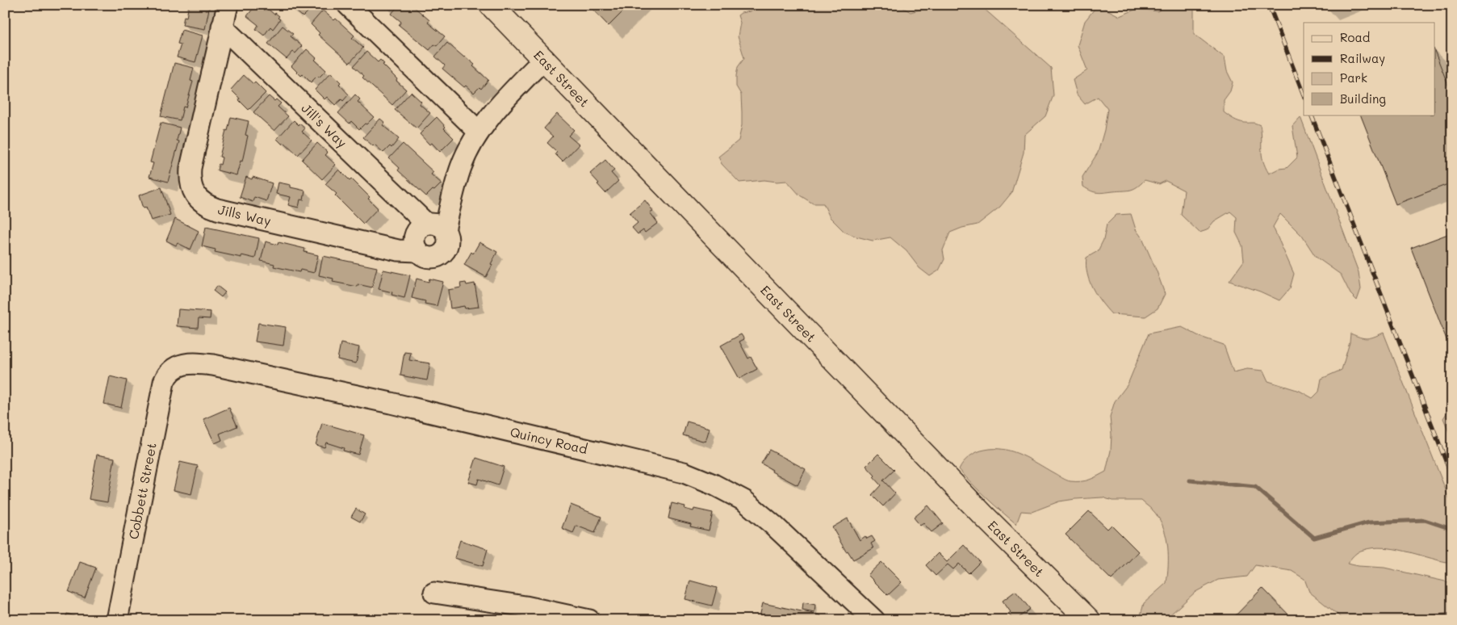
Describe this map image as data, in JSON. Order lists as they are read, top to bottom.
{
  "streets": {
    "main road": ["East Street"],
    "street": [
      "Jill's Way",
      "Jills Way",
      "Quincy Road",
      "Cobbett Street"
    ]
  },
  "crossings": [
    ["East Street", "Jills Way"],
    ["Jill's Way", "Jills Way"],
    ["Quincy Road", "Cobbett Street"]
  ],
  "legend": [
    "Road",
    "Railway",
    "Park",
    "Building"
  ]
}
